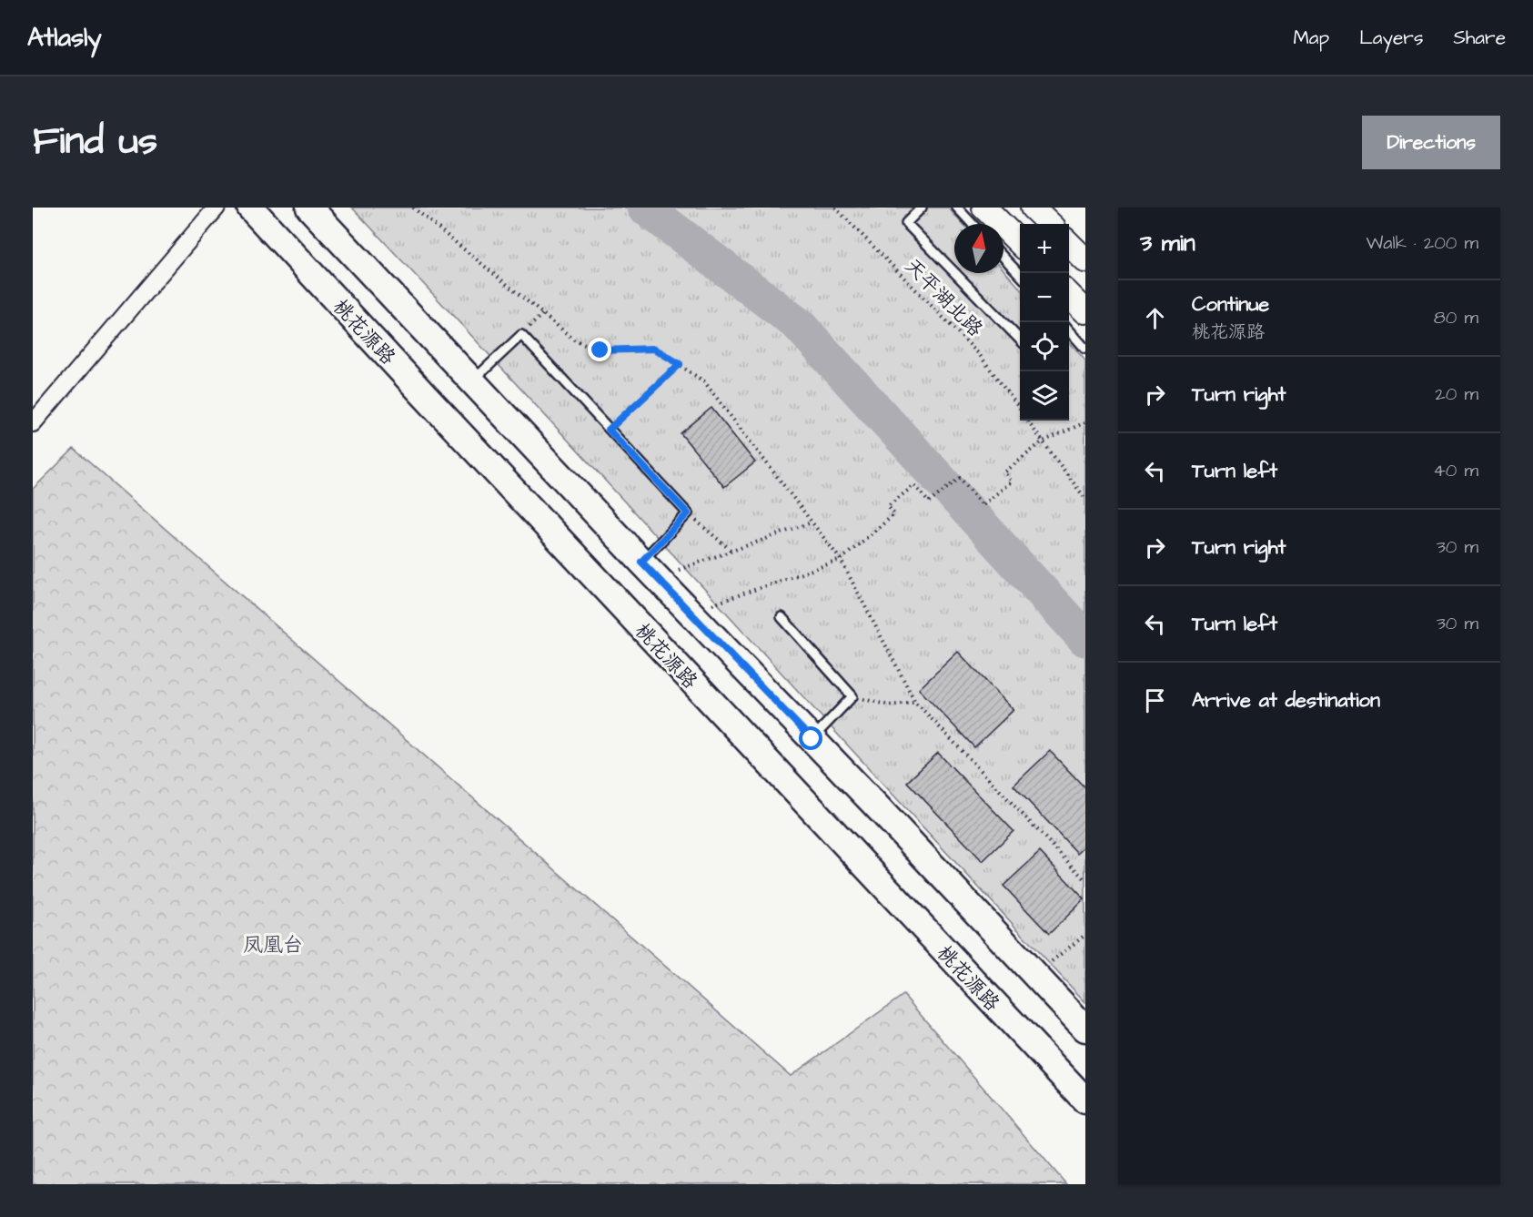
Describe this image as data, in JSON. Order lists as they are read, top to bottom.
{
  "streets": {
    "main road": ["桃花源路"],
    "path": ["天平湖北路"]
  },
  "parks": ["凤凰台"],
  "north": "top",
  "page": {
    "header": "Atlasly",
    "nav": ["Map", "Layers", "Share"],
    "title": "Find us",
    "buttons": "Directions",
    "heading": ["3 min", "Walk · 200 m"],
    "map_buttons": ["+", "−"],
    "list": [
      ["Continue", "桃花源路", "80 m"],
      ["Turn right", "20 m"],
      ["Turn left", "40 m"],
      ["Turn right", "30 m"],
      ["Turn left", "30 m"],
      "Arrive at destination"
    ]
  }
}
